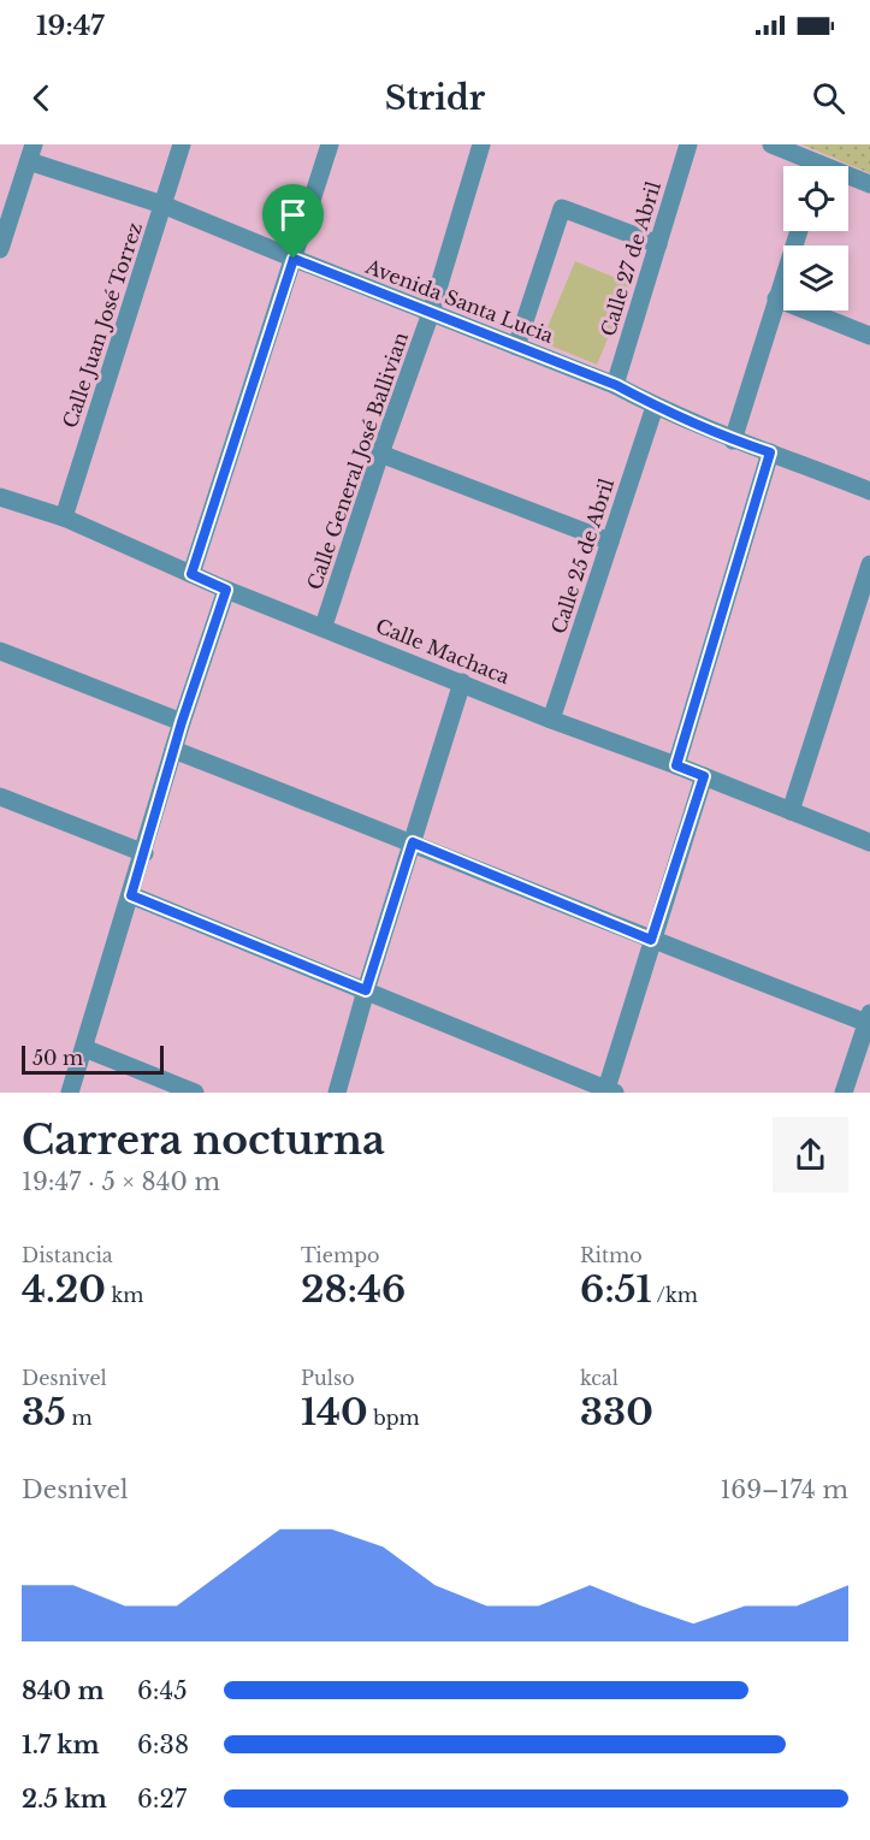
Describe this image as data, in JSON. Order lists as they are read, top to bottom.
{
  "streets": {
    "street": [
      "Calle 27 de Abril",
      "Avenida Santa Lucia",
      "Calle Juan José Torrez",
      "Calle General José Ballivian",
      "Calle 25 de Abril",
      "Calle Machaca"
    ]
  },
  "crossings": [
    ["Calle 27 de Abril", "Avenida Santa Lucia"],
    ["Avenida Santa Lucia", "Calle Juan José Torrez"],
    ["Avenida Santa Lucia", "Calle General José Ballivian"],
    ["Avenida Santa Lucia", "Calle 25 de Abril"],
    ["Calle Juan José Torrez", "Calle Machaca"],
    ["Calle General José Ballivian", "Calle Machaca"],
    ["Calle 25 de Abril", "Calle Machaca"]
  ],
  "scale_bar": "50 m",
  "page": {
    "status": "19:47",
    "header": "Stridr",
    "scale": "50 m",
    "heading": ["Carrera nocturna", "19:47 · 5 × 840 m"],
    "stats": [
      ["Distancia", "4.20 km"],
      ["Tiempo", "28:46"],
      ["Ritmo", "6:51 /km"],
      ["Desnivel", "35 m"],
      ["Pulso", "140 bpm"],
      ["kcal", "330"]
    ],
    "chart": ["Desnivel", "169–174 m"],
    "list": [
      {
        "name": "840 m",
        "note": "6:45"
      },
      {
        "name": "1.7 km",
        "note": "6:38"
      },
      {
        "name": "2.5 km",
        "note": "6:27"
      }
    ]
  }
}
